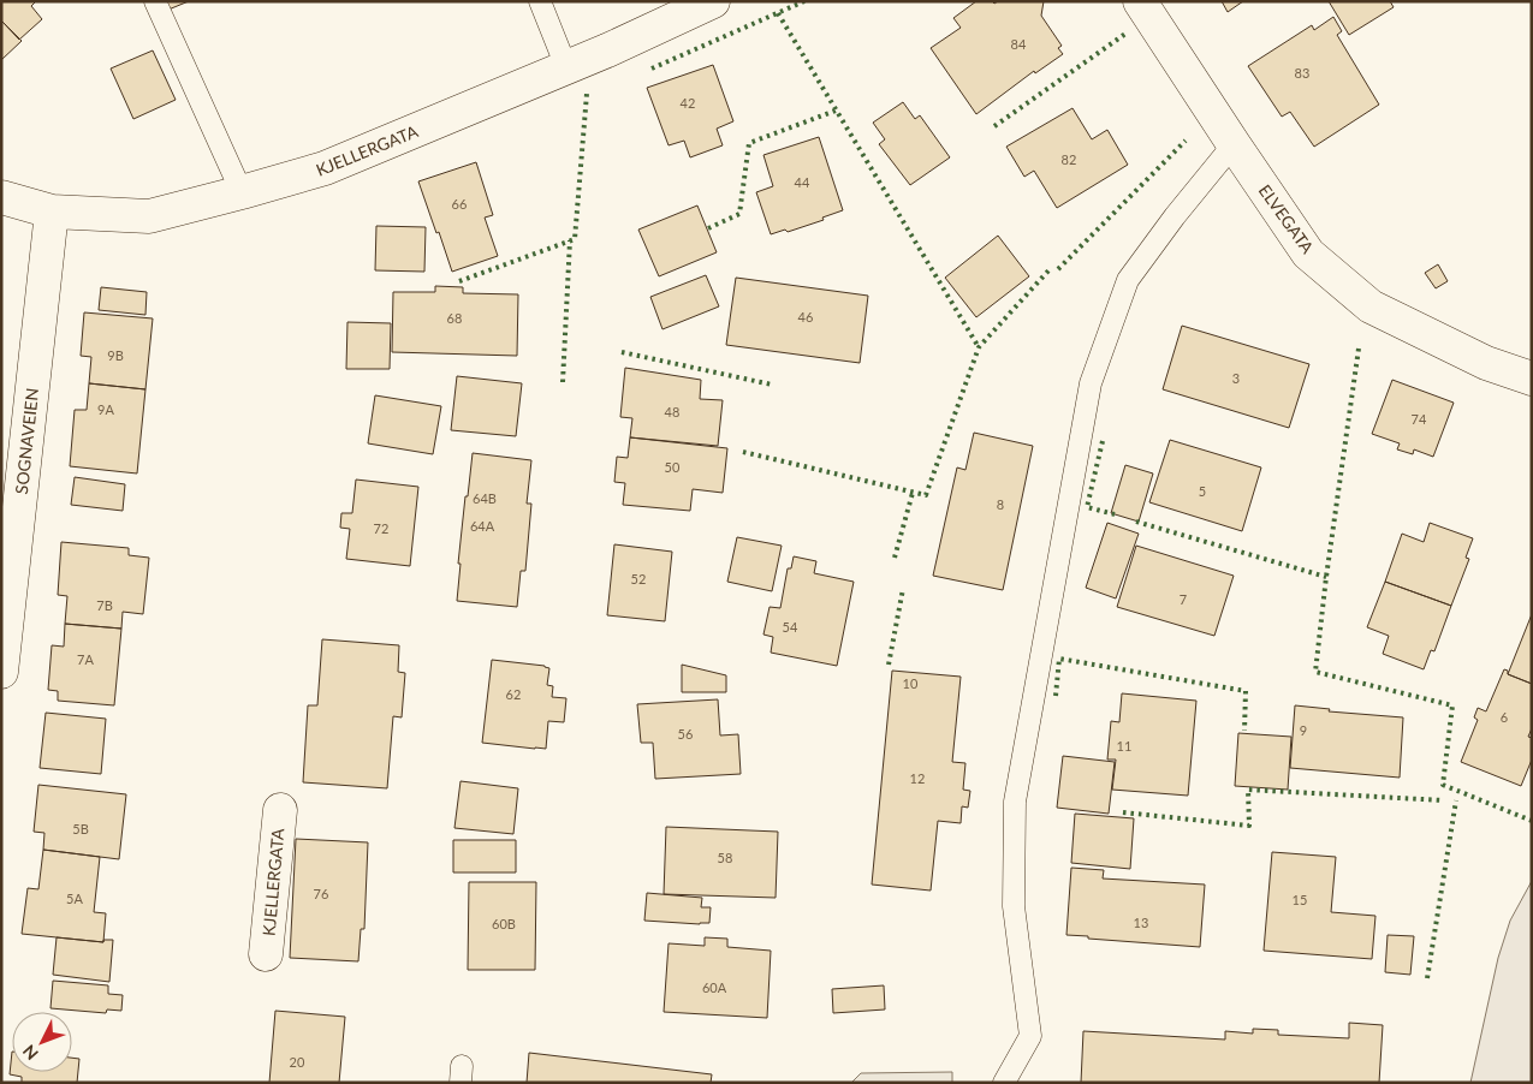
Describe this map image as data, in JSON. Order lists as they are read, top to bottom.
{
  "streets": {
    "street": ["KJELLERGATA", "ELVEGATA", "SOGNAVEIEN"]
  },
  "crossings": [
    ["KJELLERGATA", "SOGNAVEIEN"]
  ],
  "house_numbers": [
    "84",
    "83",
    "42",
    "82",
    "44",
    "66",
    "46",
    "68",
    "9B",
    "3",
    "9A",
    "48",
    "74",
    "50",
    "5",
    "64B",
    "8",
    "64A",
    "72",
    "52",
    "7",
    "7B",
    "54",
    "7A",
    "10",
    "62",
    "6",
    "9",
    "56",
    "11",
    "12",
    "5B",
    "58",
    "76",
    "5A",
    "15",
    "13",
    "60B",
    "60A",
    "20"
  ],
  "north": "bottom left"
}
